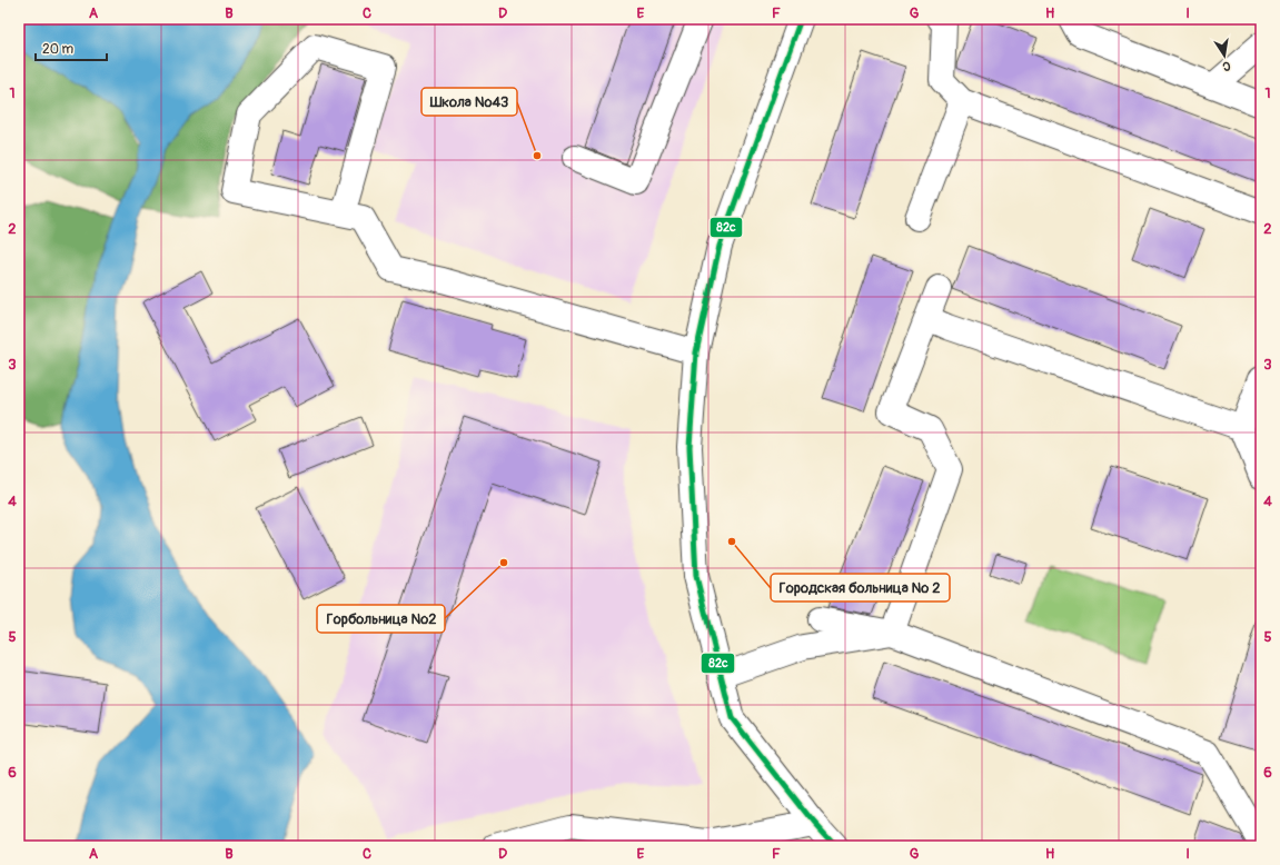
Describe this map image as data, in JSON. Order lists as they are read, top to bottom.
{
  "places": ["Школа №43", "Городская больница № 2", "Горбольница №2"],
  "lines": ["transit line 82с"],
  "scale_bar": "20 m",
  "north": "bottom",
  "grid": {
    "columns": [
      "A",
      "B",
      "C",
      "D",
      "E",
      "F",
      "G",
      "H",
      "I"
    ],
    "rows": [
      "1",
      "2",
      "3",
      "4",
      "5",
      "6"
    ]
  }
}
